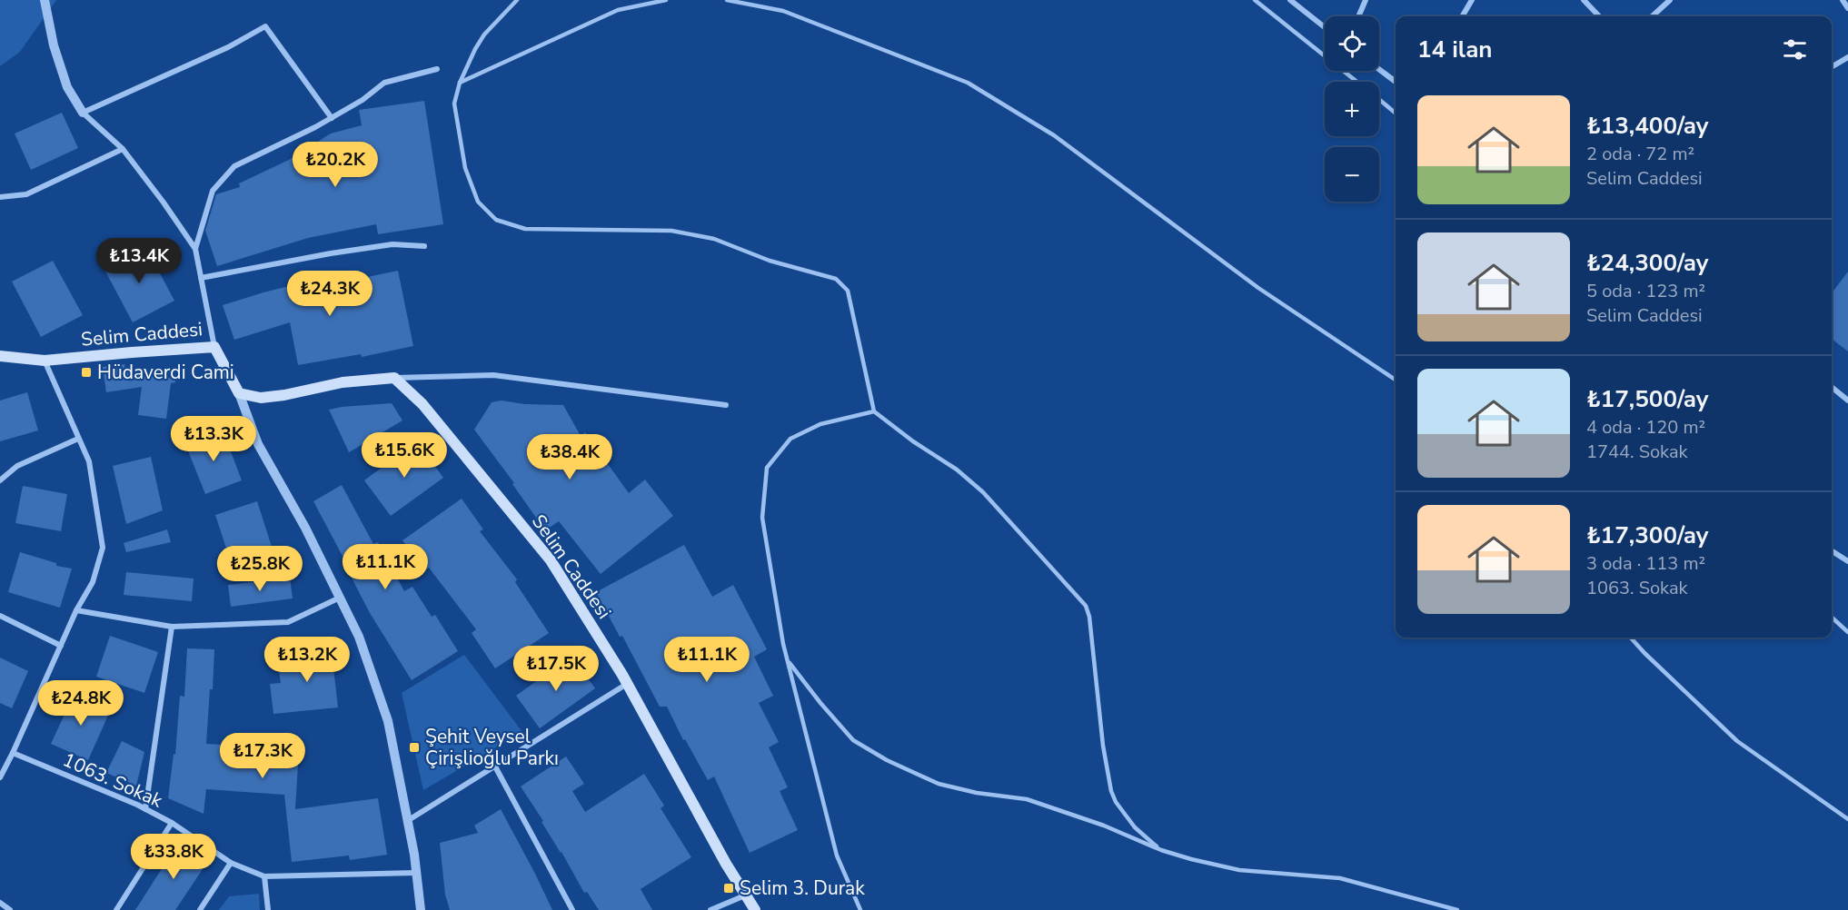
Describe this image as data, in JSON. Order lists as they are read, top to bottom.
{
  "streets": {
    "main road": ["Selim Caddesi"],
    "street": ["1063. Sokak"]
  },
  "places": {
    "transit": ["Hüdaverdi Cami", "Şehit Veysel Çirişlioğlu Parkı", "Selim 3. Durak"]
  },
  "page": {
    "map_buttons": ["+", "−"],
    "heading": "14 ilan",
    "list": [
      {
        "name": "₺13,400/ay",
        "note": "2 oda · 72 m² · Selim Caddesi"
      },
      {
        "name": "₺24,300/ay",
        "note": "5 oda · 123 m² · Selim Caddesi"
      },
      {
        "name": "₺17,500/ay",
        "note": "4 oda · 120 m² · 1744. Sokak"
      },
      {
        "name": "₺17,300/ay",
        "note": "3 oda · 113 m² · 1063. Sokak"
      }
    ],
    "price": [
      "₺20.2K",
      "₺13.4K",
      "₺24.3K",
      "₺13.3K",
      "₺15.6K",
      "₺38.4K",
      "₺11.1K",
      "₺25.8K",
      "₺13.2K",
      "₺11.1K",
      "₺17.5K",
      "₺24.8K",
      "₺17.3K",
      "₺33.8K"
    ]
  }
}
